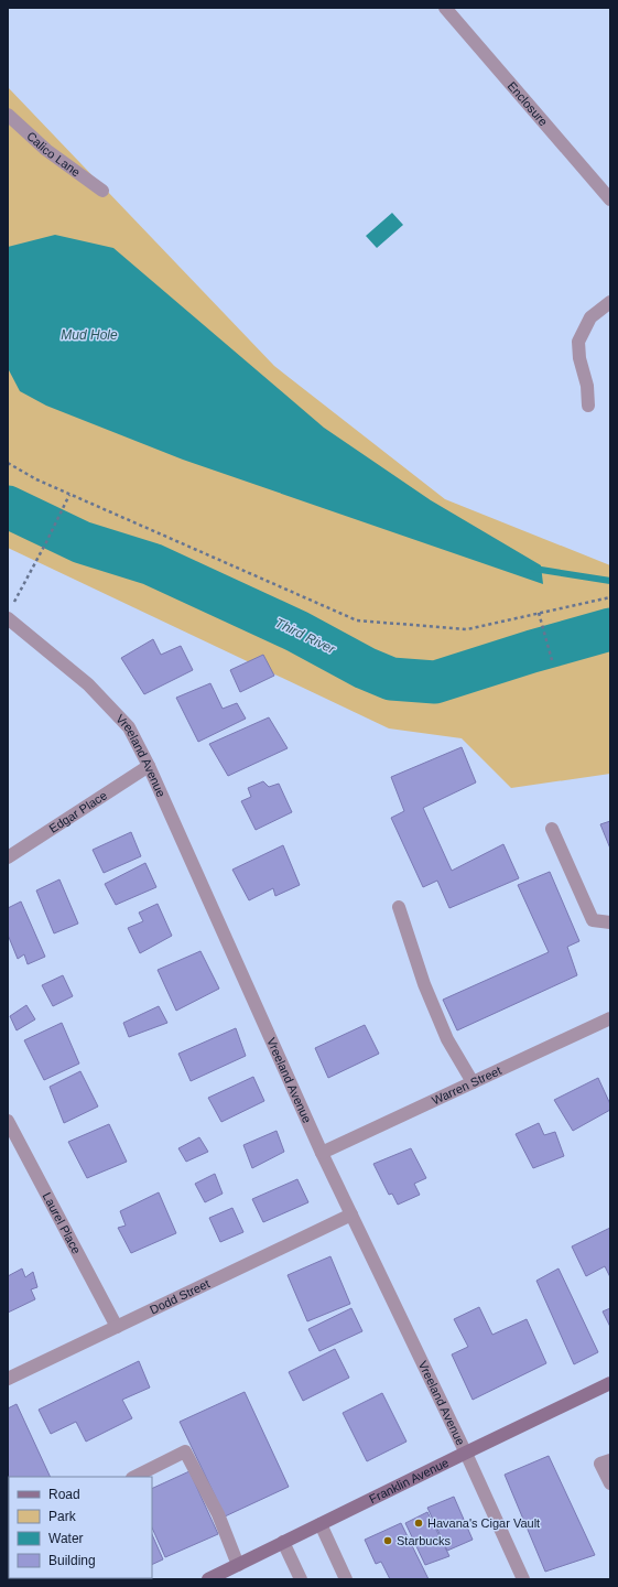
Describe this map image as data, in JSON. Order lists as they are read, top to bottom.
{
  "streets": {
    "main road": ["Franklin Avenue"],
    "street": [
      "Enclosure",
      "Calico Lane",
      "Vreeland Avenue",
      "Edgar Place",
      "Warren Street",
      "Laurel Place",
      "Dodd Street"
    ]
  },
  "crossings": [
    ["Vreeland Avenue", "Edgar Place"],
    ["Vreeland Avenue", "Warren Street"],
    ["Vreeland Avenue", "Dodd Street"],
    ["Vreeland Avenue", "Franklin Avenue"],
    ["Laurel Place", "Dodd Street"]
  ],
  "water": ["Mud Hole", "Third River"],
  "places": ["Havana's Cigar Vault", "Starbucks"],
  "legend": [
    "Road",
    "Park",
    "Water",
    "Building"
  ]
}
